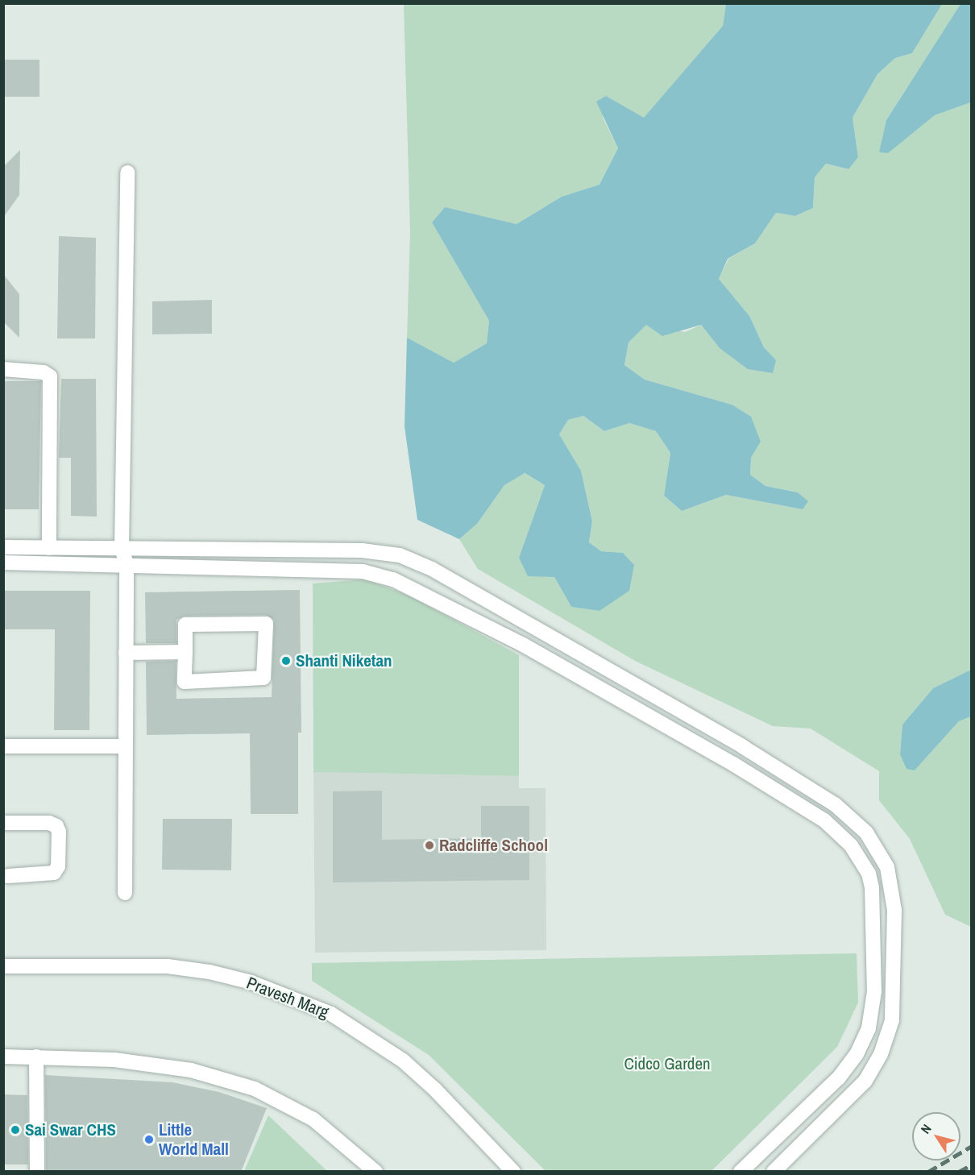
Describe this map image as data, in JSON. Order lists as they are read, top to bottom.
{
  "streets": {
    "street": ["Pravesh Marg"]
  },
  "parks": ["Cidco Garden"],
  "places": [
    "Shanti Niketan",
    "Radcliffe School",
    "Sai Swar CHS",
    "Little World Mall"
  ],
  "north": "top left"
}
